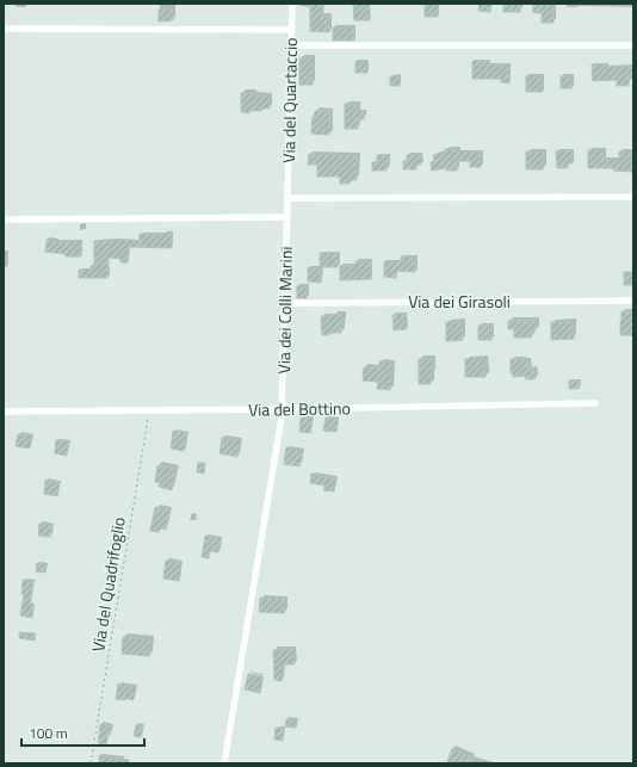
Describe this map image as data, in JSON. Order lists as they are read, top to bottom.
{
  "streets": {
    "street": [
      "Via del Quartaccio",
      "Via dei Girasoli",
      "Via dei Colli Marini",
      "Via del Bottino"
    ],
    "path": ["Via del Quadrifoglio"]
  },
  "crossings": [
    ["Via del Quartaccio", "Via dei Colli Marini"],
    ["Via dei Girasoli", "Via dei Colli Marini"],
    ["Via dei Colli Marini", "Via del Bottino"],
    ["Via del Bottino", "Via del Quadrifoglio"]
  ],
  "scale_bar": "100 m"
}
